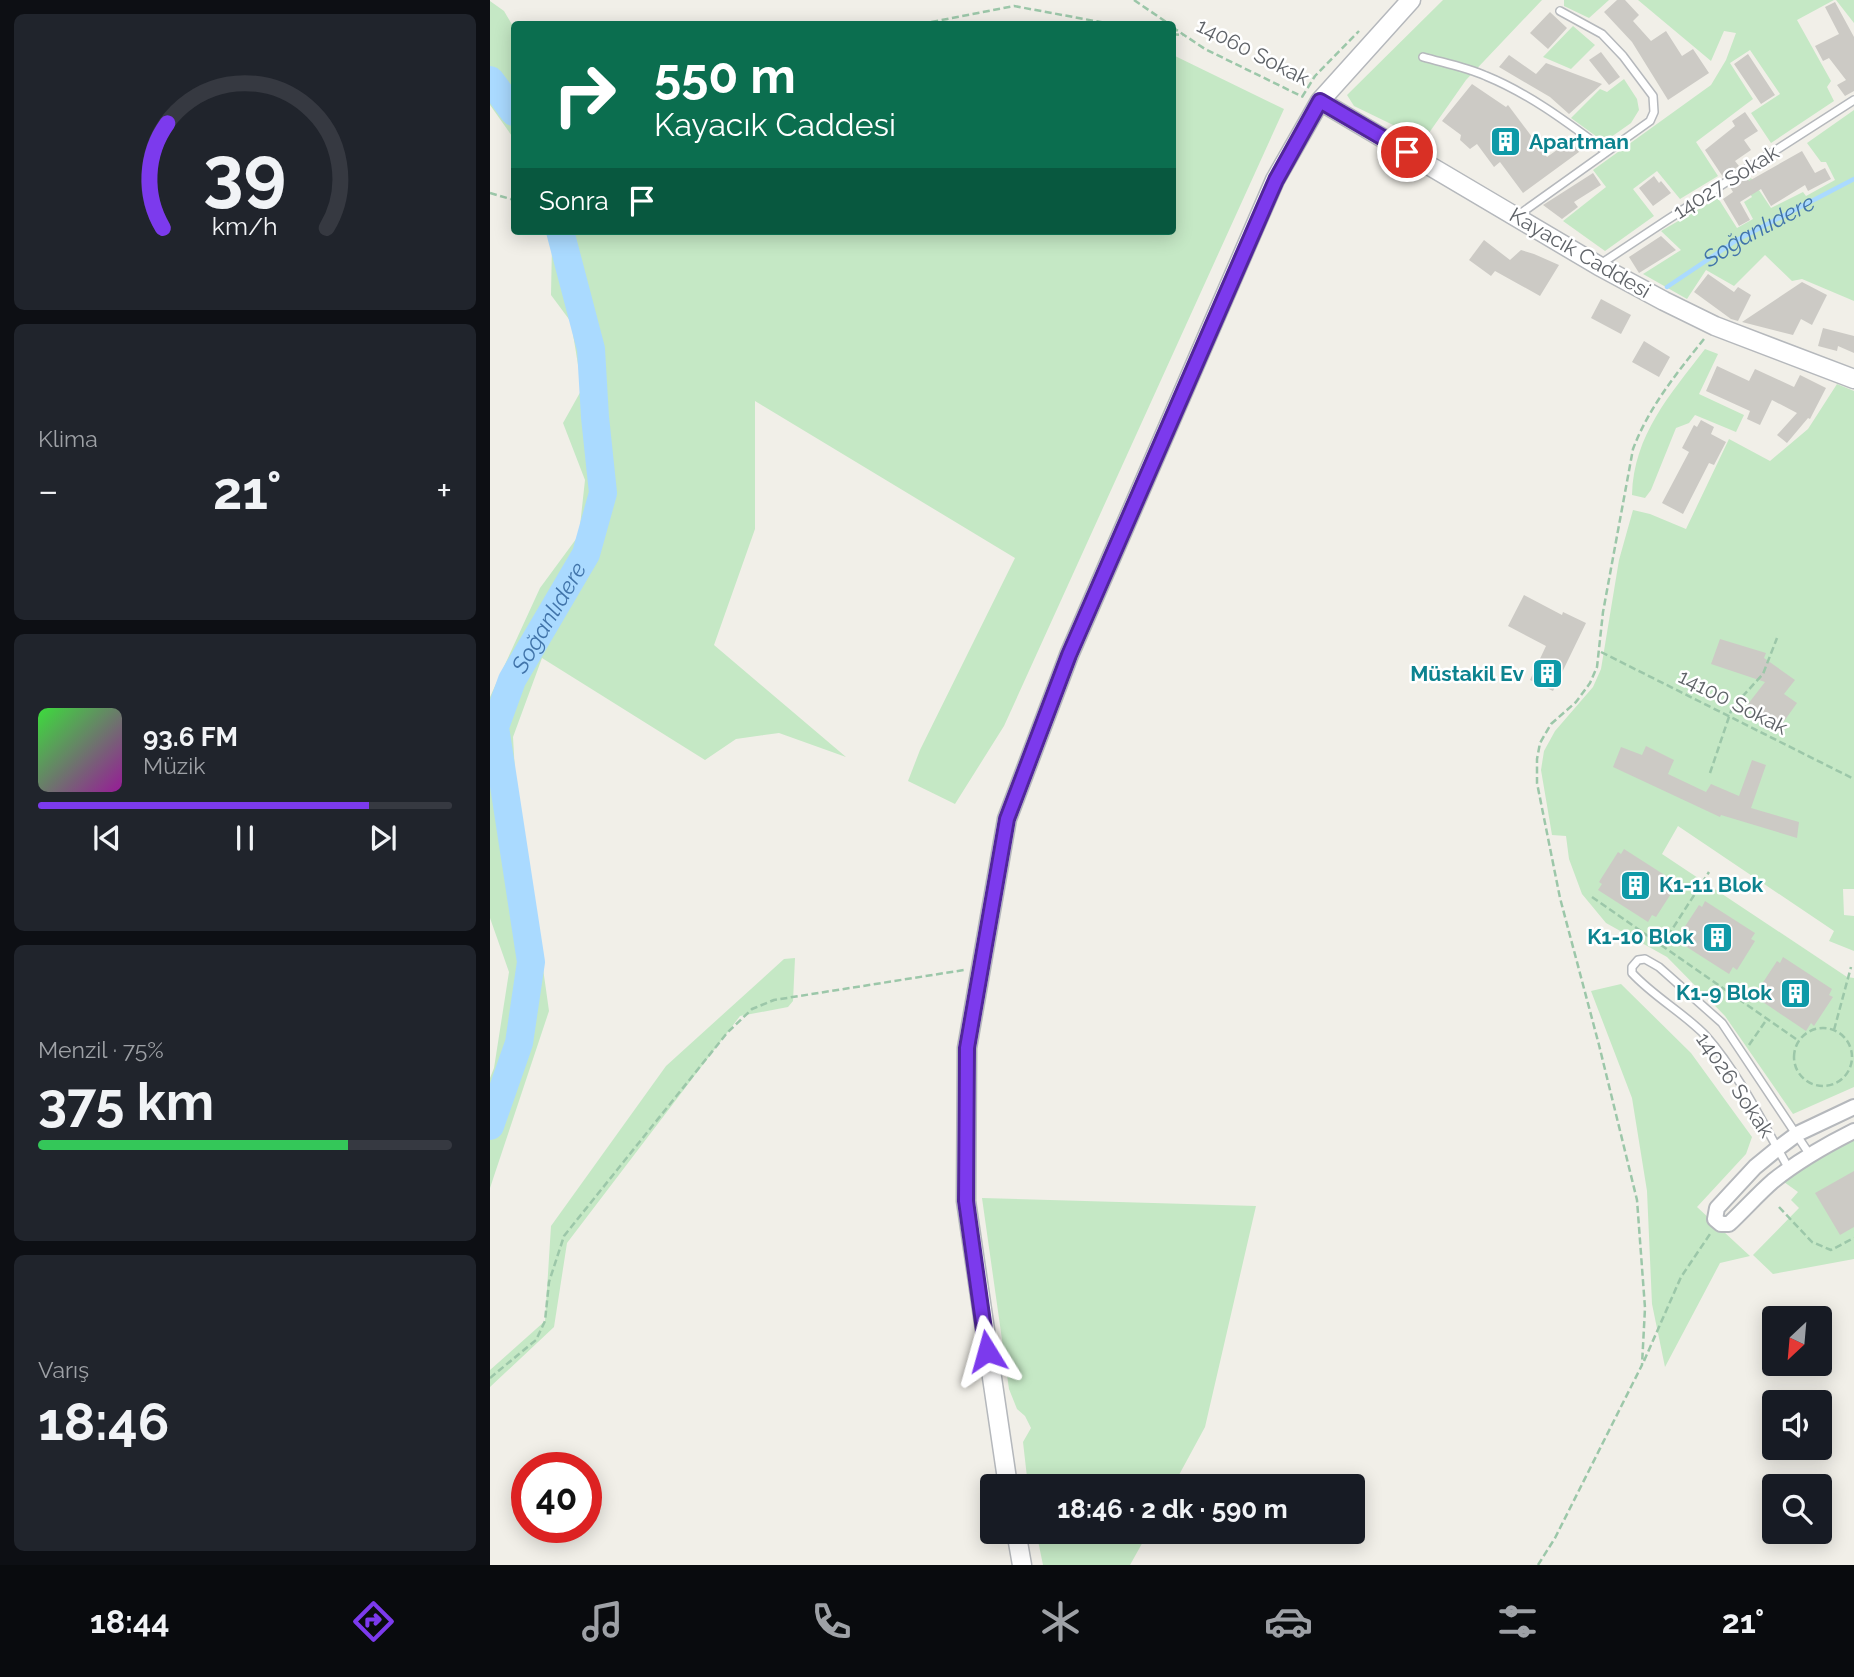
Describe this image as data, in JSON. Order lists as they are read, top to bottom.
{
  "streets": {
    "street": ["Kayacık Caddesi"],
    "lane": ["14027 Sokak", "14026 Sokak"],
    "path": ["14060 Sokak", "14100 Sokak"]
  },
  "crossings": [
    ["14060 Sokak", "Kayacık Caddesi"],
    ["14027 Sokak", "Kayacık Caddesi"]
  ],
  "water": ["Soğanlıdere"],
  "places": {
    "building": [
      "Apartman",
      "Müstakil Ev",
      "K1-11 Blok",
      "K1-10 Blok",
      "K1-9 Blok"
    ]
  },
  "north": "bottom left",
  "page": {
    "turn": ["550 m", "Kayacık Caddesi"],
    "then": "Sonra",
    "tile": [
      "Klima",
      ["Menzil · 75%", "375 km"],
      ["Varış", "18:46"]
    ],
    "heat": ["−", "21°", "+"],
    "song": ["93.6 FM", "Müzik"],
    "limit": "40",
    "trip": "18:46 · 2 dk · 590 m",
    "tabs": ["18:44", "21°"],
    "gauge": ["39", "km/h"]
  }
}
